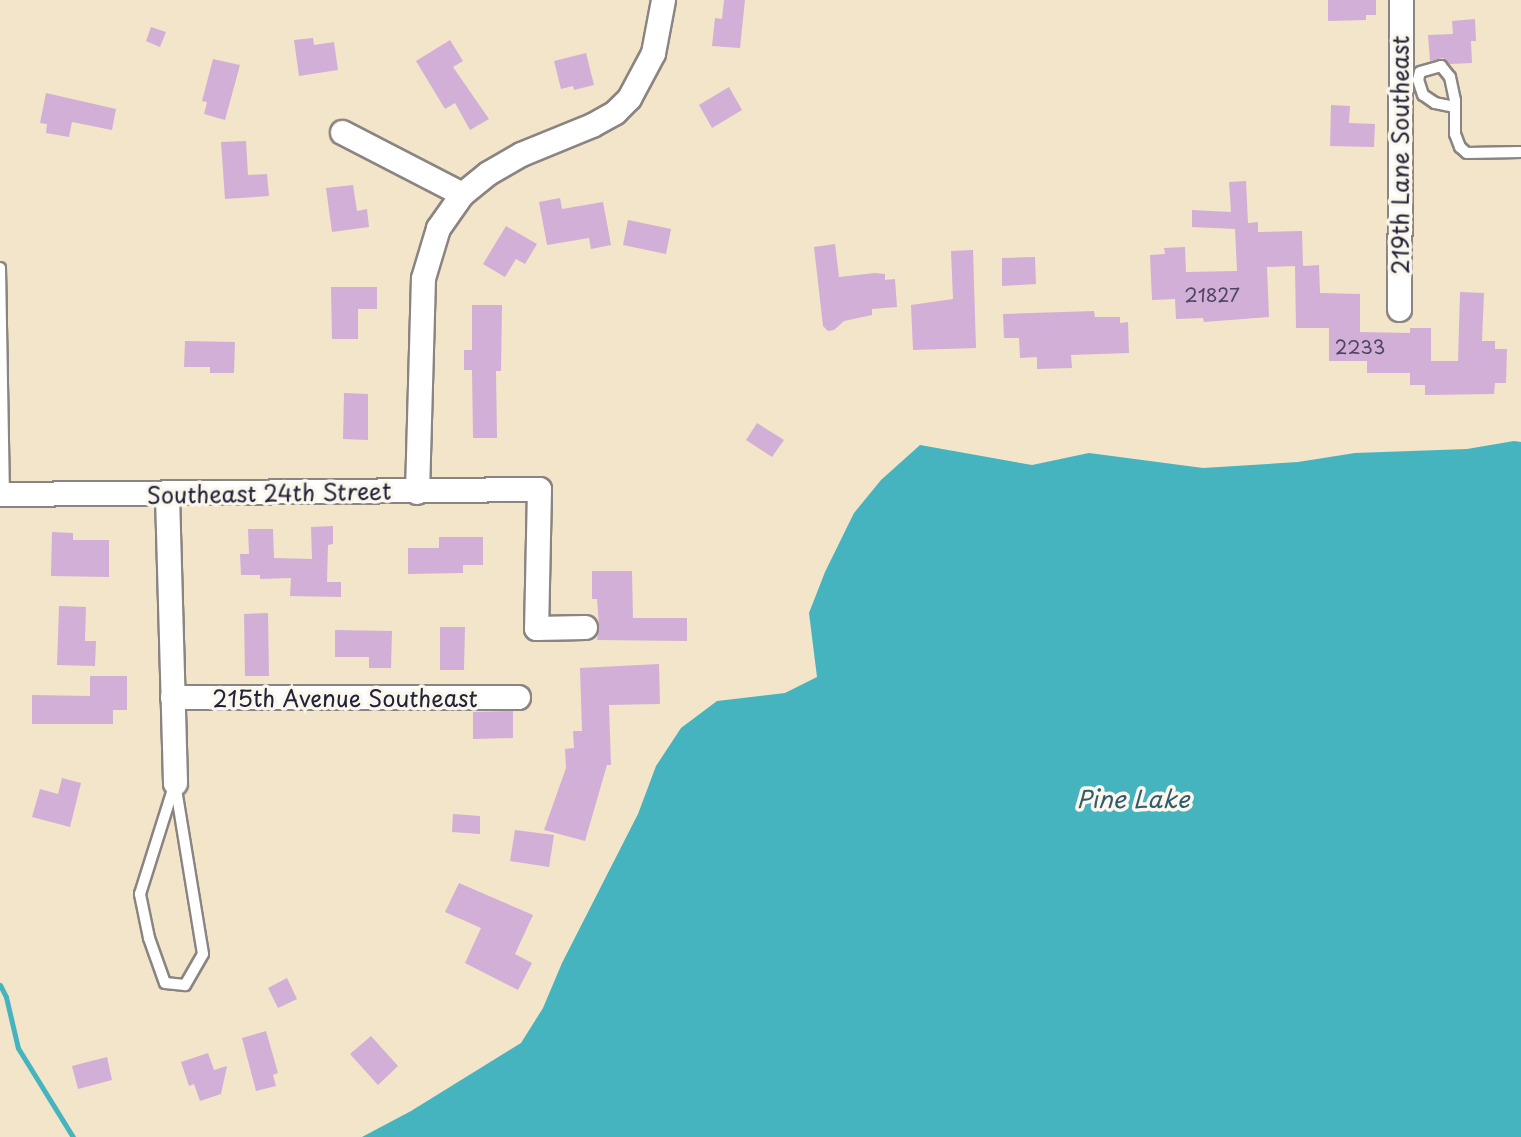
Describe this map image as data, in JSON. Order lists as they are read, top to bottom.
{
  "streets": {
    "street": ["219th Lane Southeast", "Southeast 24th Street", "215th Avenue Southeast"]
  },
  "water": ["Pine Lake"],
  "house_numbers": ["21827", "2233"]
}
